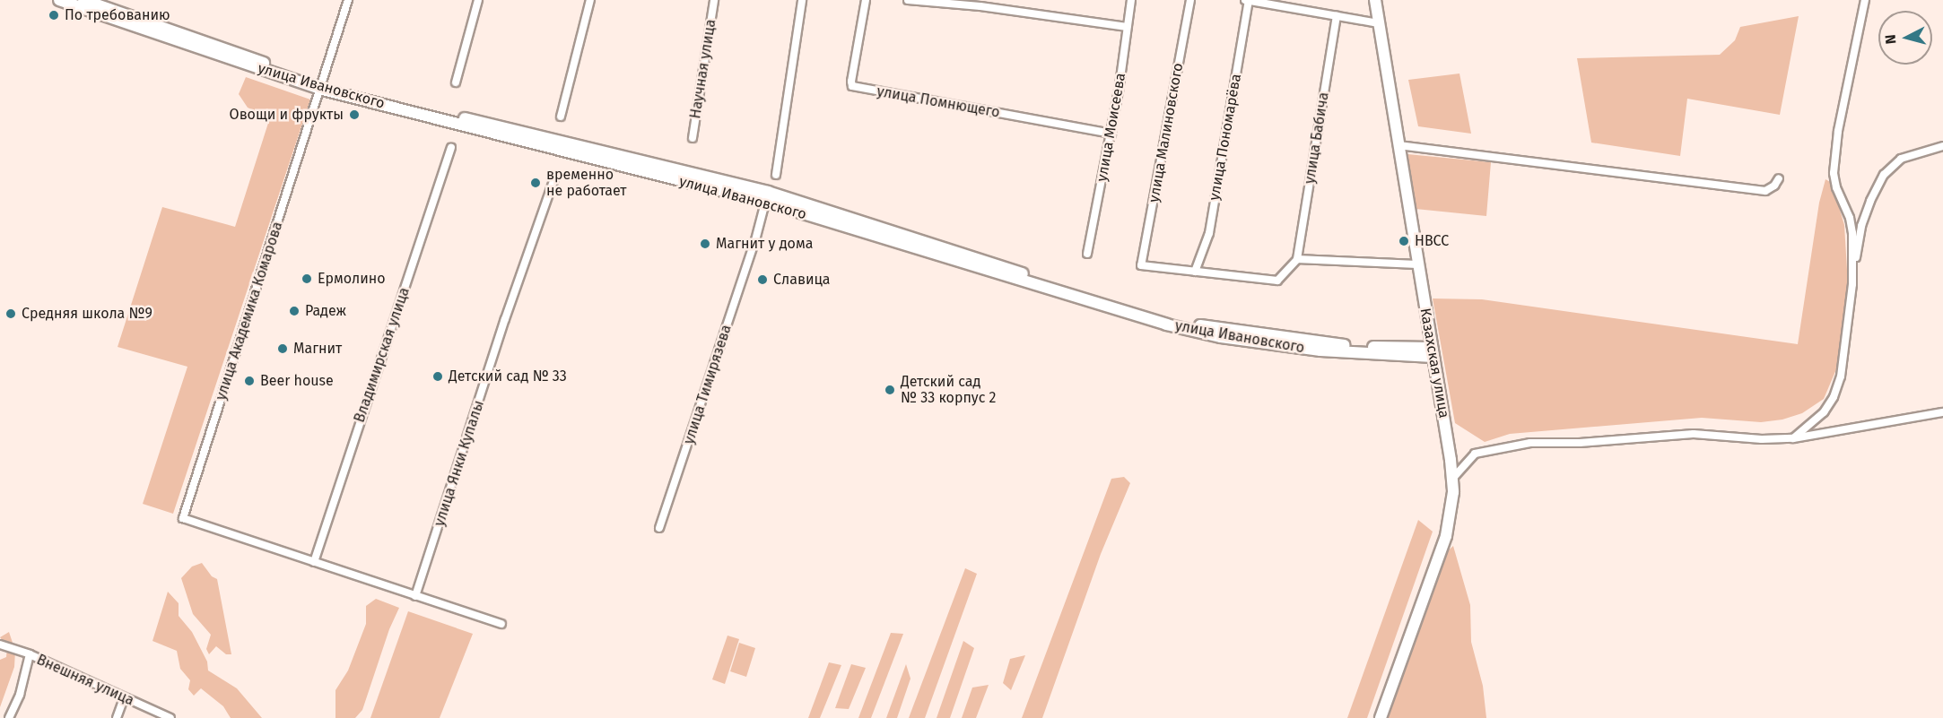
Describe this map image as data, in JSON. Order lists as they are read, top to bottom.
{
  "streets": {
    "street": [
      "Научная улица",
      "улица Ивановского",
      "улица Помнющего",
      "улица Моисеева",
      "улица Малиновского",
      "улица Пономарёва",
      "улица Бабича",
      "улица Академика Комарова",
      "Владимирская улица",
      "Казахская улица",
      "улица Тимирязева",
      "улица Янки Купалы",
      "Внешняя улица"
    ]
  },
  "crossings": [
    ["улица Ивановского", "улица Академика Комарова"],
    ["улица Ивановского", "Казахская улица"],
    ["улица Ивановского", "улица Тимирязева"],
    ["улица Помнющего", "улица Моисеева"],
    ["улица Малиновского", "улица Пономарёва"],
    ["улица Академика Комарова", "Владимирская улица"]
  ],
  "places": [
    "По требованию",
    "Овощи и фрукты",
    "временно не работает",
    "НВСС",
    "Магнит у дома",
    "Ермолино",
    "Славица",
    "Радеж",
    "Средняя школа №9",
    "Магнит",
    "Детский сад № 33",
    "Beer house",
    "Детский сад № 33 корпус 2"
  ],
  "north": "left"
}
